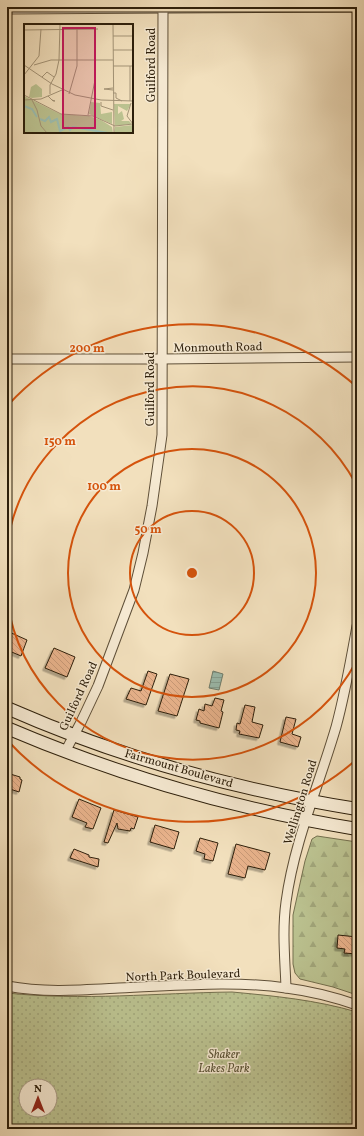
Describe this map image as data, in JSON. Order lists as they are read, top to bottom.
{
  "streets": {
    "main road": ["Fairmount Boulevard"],
    "street": [
      "Guilford Road",
      "Monmouth Road",
      "Wellington Road",
      "North Park Boulevard"
    ]
  },
  "crossings": [
    ["Guilford Road", "Monmouth Road"],
    ["Guilford Road", "Fairmount Boulevard"],
    ["Fairmount Boulevard", "Wellington Road"],
    ["Wellington Road", "North Park Boulevard"]
  ],
  "parks": ["Shaker Lakes Park"],
  "north": "top",
  "rings": [
    "200 m",
    "150 m",
    "100 m",
    "50 m"
  ]
}
